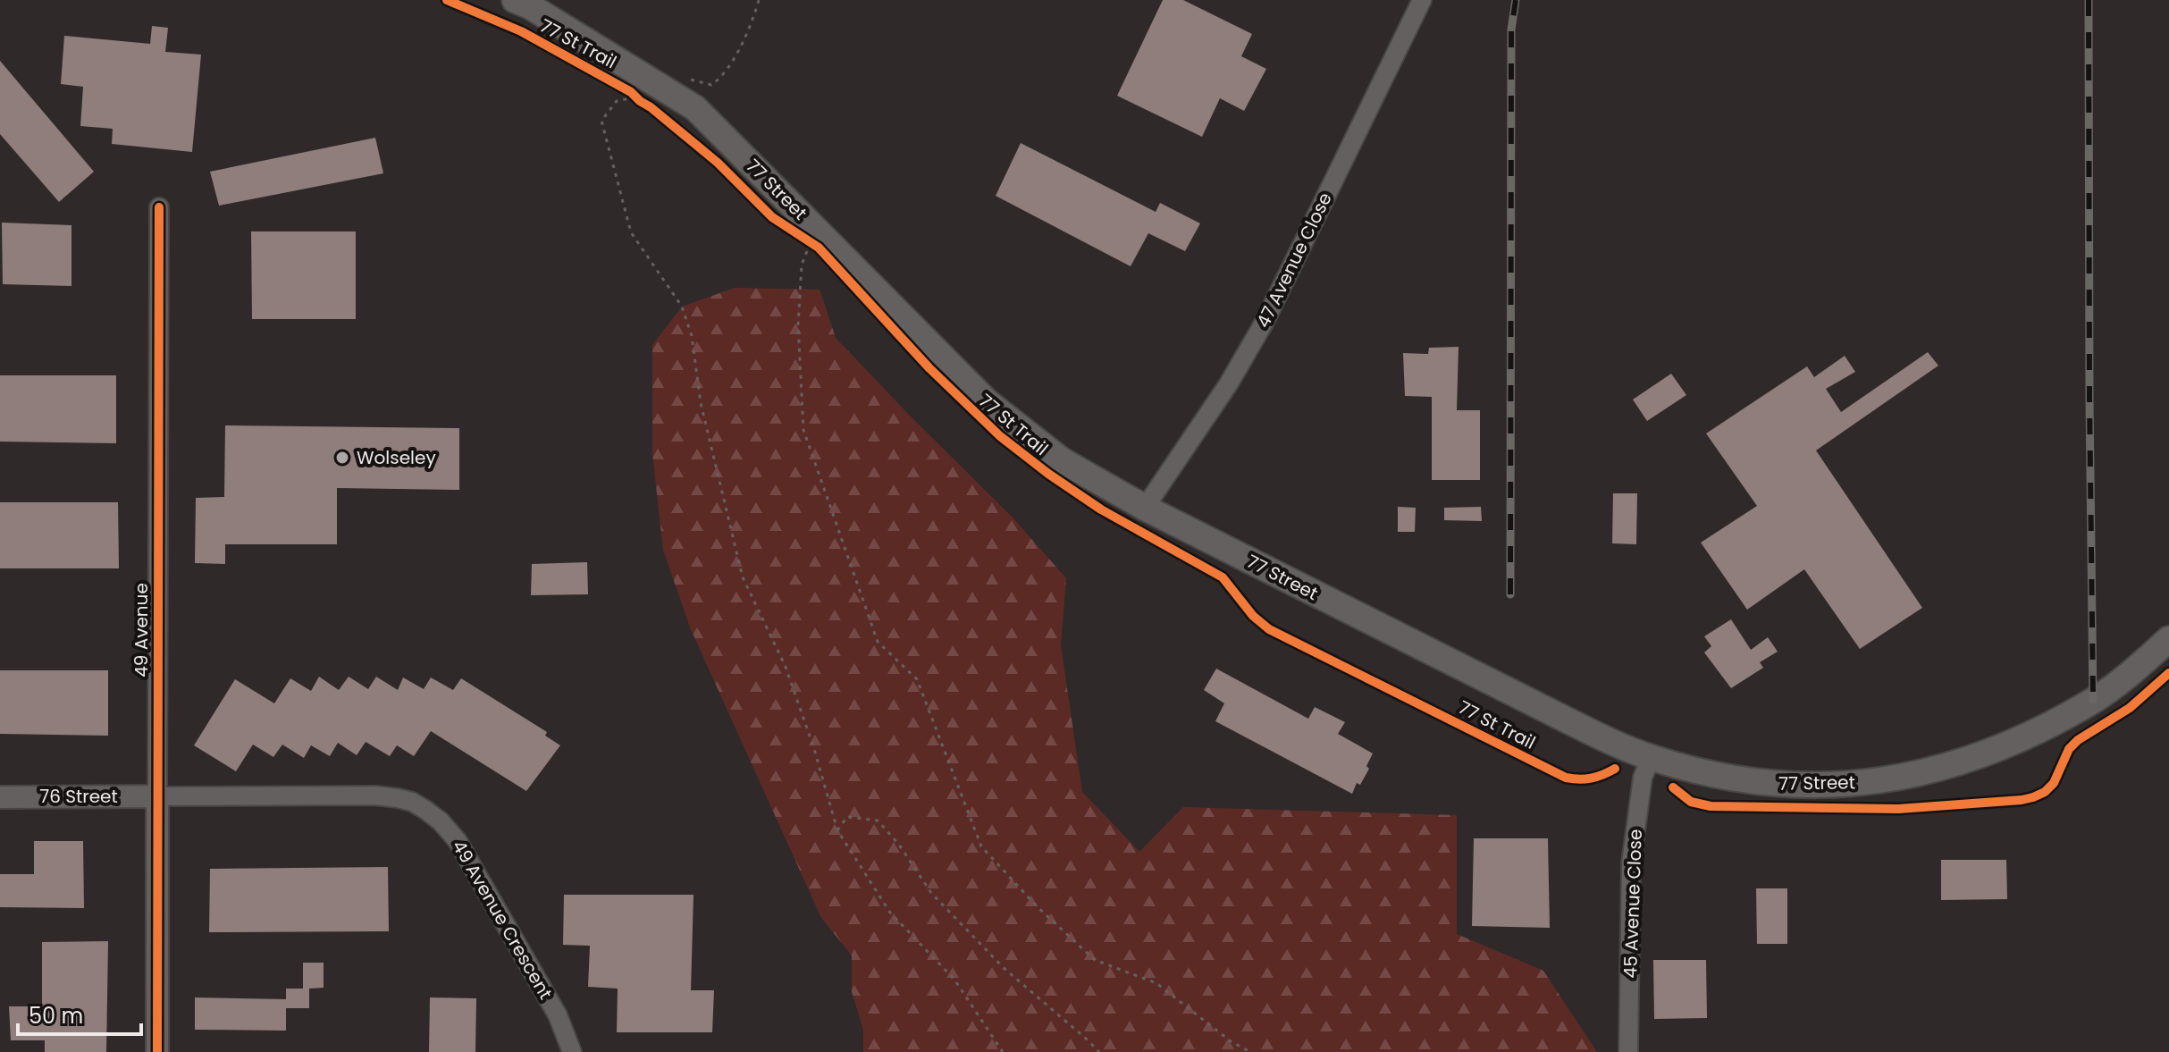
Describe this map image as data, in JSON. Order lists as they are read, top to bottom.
{
  "streets": {
    "main road": ["77 Street"],
    "street": [
      "47 Avenue Close",
      "49 Avenue",
      "76 Street",
      "45 Avenue Close",
      "49 Avenue Crescent"
    ],
    "cycle path": ["77 St Trail"]
  },
  "crossings": [
    ["77 Street", "47 Avenue Close"],
    ["77 Street", "45 Avenue Close"],
    ["49 Avenue", "76 Street"],
    ["49 Avenue", "49 Avenue Crescent"],
    ["76 Street", "49 Avenue Crescent"]
  ],
  "places": ["Wolseley"],
  "scale_bar": "50 m"
}
